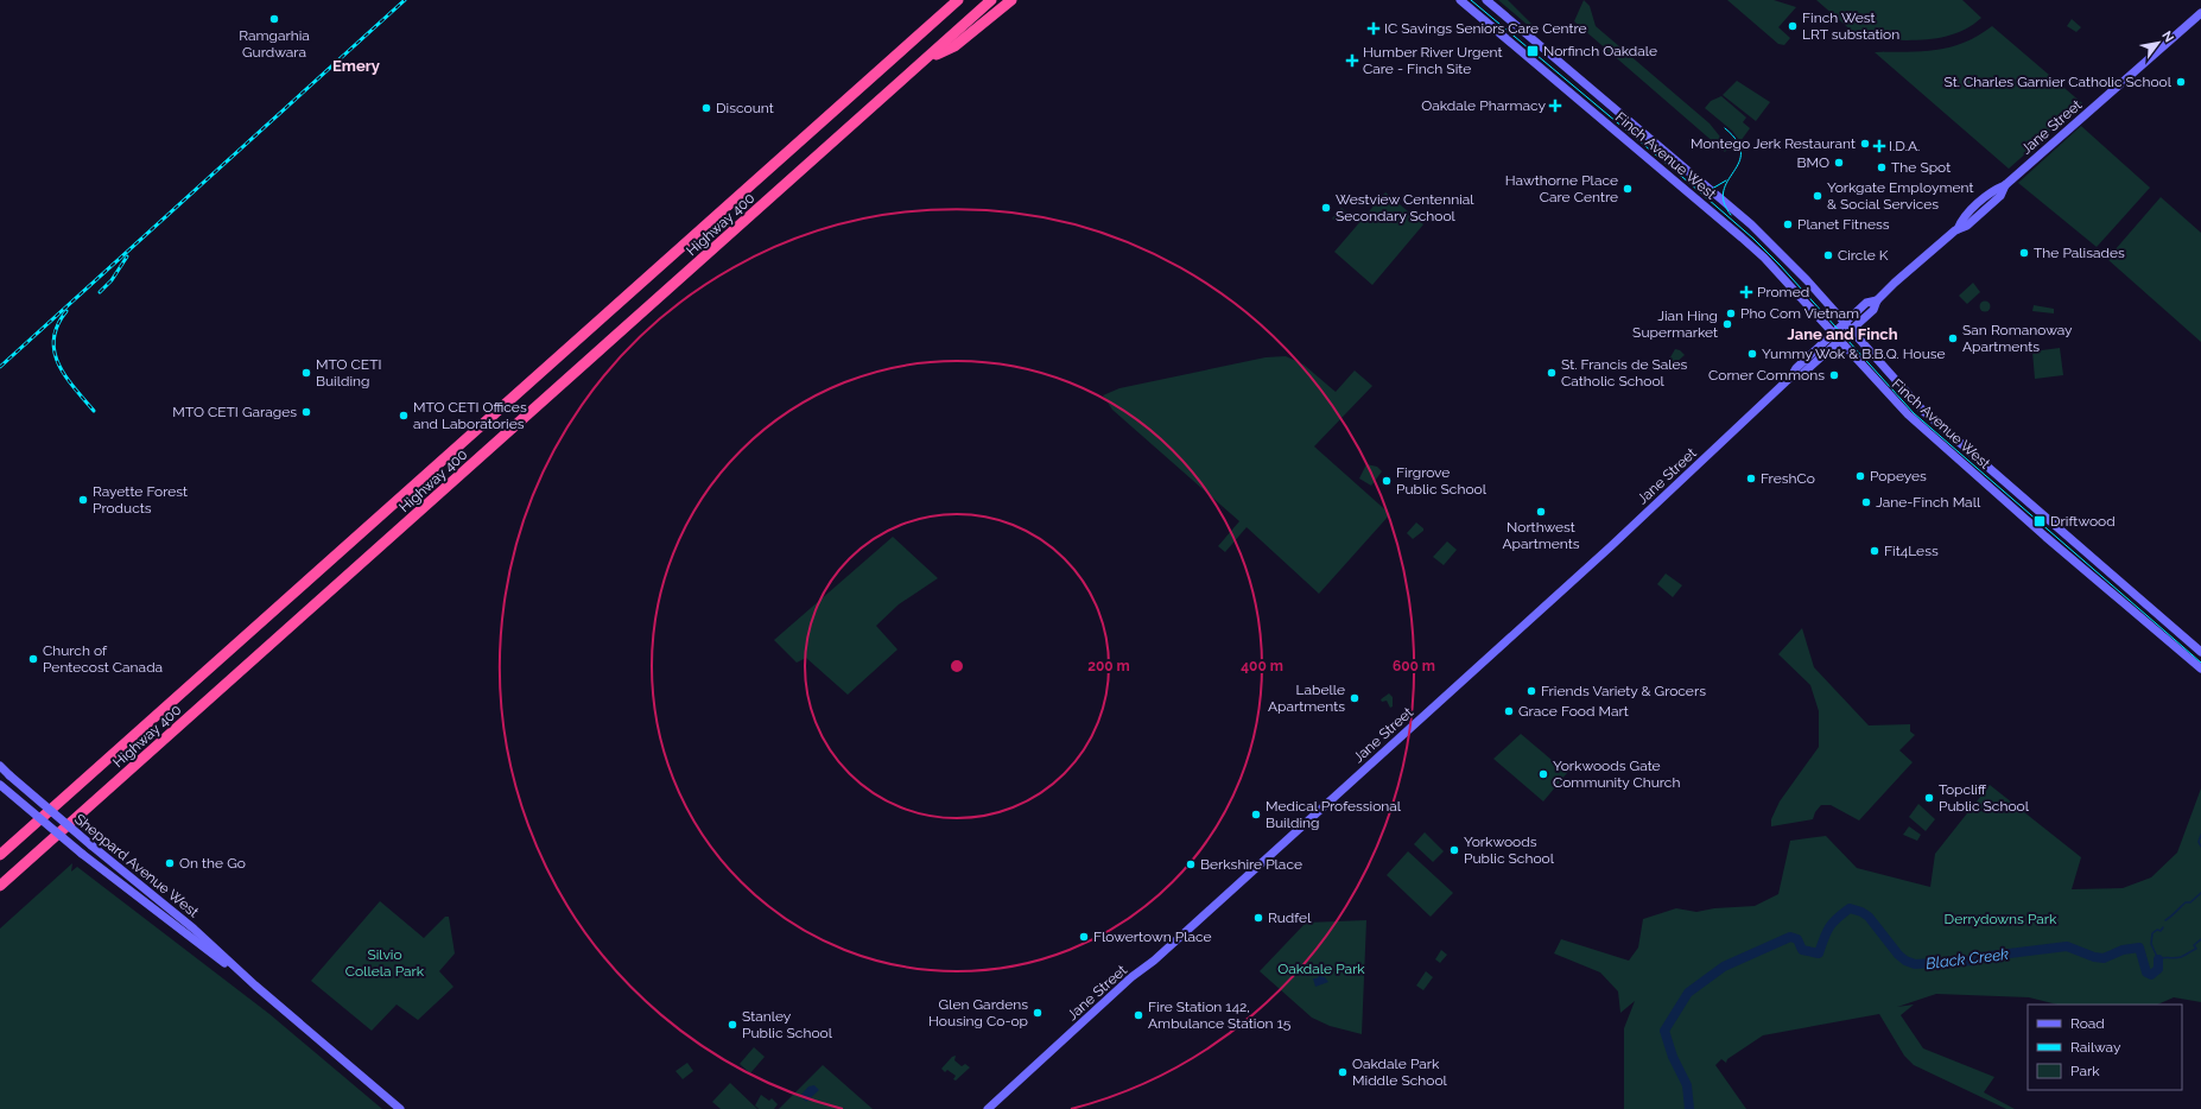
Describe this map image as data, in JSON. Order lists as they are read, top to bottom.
{
  "streets": {
    "highway": ["Highway 400"],
    "main road": ["Jane Street", "Finch Avenue West", "Sheppard Avenue West"]
  },
  "crossings": [
    ["Jane Street", "Finch Avenue West"]
  ],
  "districts": ["Emery", "Jane and Finch"],
  "water": ["Black Creek"],
  "parks": ["Derrydowns Park", "Silvio Collela Park", "Oakdale Park"],
  "places": {
    "other": [
      "Ramgarhia Gurdwara",
      "Finch West LRT substation",
      "St. Charles Garnier Catholic School",
      "Discount",
      "Montego Jerk Restaurant",
      "BMO",
      "The Spot",
      "Hawthorne Place Care Centre",
      "Yorkgate Employment & Social Services",
      "Westview Centennial Secondary School",
      "Planet Fitness",
      "The Palisades",
      "Circle K",
      "Pho Com Vietnam",
      "Jian Hing Supermarket",
      "San Romanoway Apartments",
      "Yummy Wok & B.B.Q. House",
      "MTO CETI Building",
      "St. Francis de Sales Catholic School",
      "Corner Commons",
      "MTO CETI Garages",
      "MTO CETI Offices and Laboratories",
      "Popeyes",
      "FreshCo",
      "Firgrove Public School",
      "Rayette Forest Products",
      "Jane-Finch Mall",
      "Northwest Apartments",
      "Fit4Less",
      "Church of Pentecost Canada",
      "Friends Variety & Grocers",
      "Labelle Apartments",
      "Grace Food Mart",
      "Yorkwoods Gate Community Church",
      "Topcliff Public School",
      "Medical Professional Building",
      "Yorkwoods Public School",
      "On the Go",
      "Berkshire Place",
      "Rudfel",
      "Flowertown Place",
      "Glen Gardens Housing Co-op",
      "Fire Station 142, Ambulance Station 15",
      "Stanley Public School",
      "Oakdale Park Middle School"
    ],
    "health": [
      "IC Savings Seniors Care Centre",
      "Humber River Urgent Care - Finch Site",
      "Oakdale Pharmacy",
      "I.D.A.",
      "Promed"
    ],
    "transit": ["Norfinch Oakdale", "Driftwood"]
  },
  "legend": ["Road", "Railway", "Park"],
  "north": "top right",
  "rings": ["200 m", "400 m", "600 m"]
}
